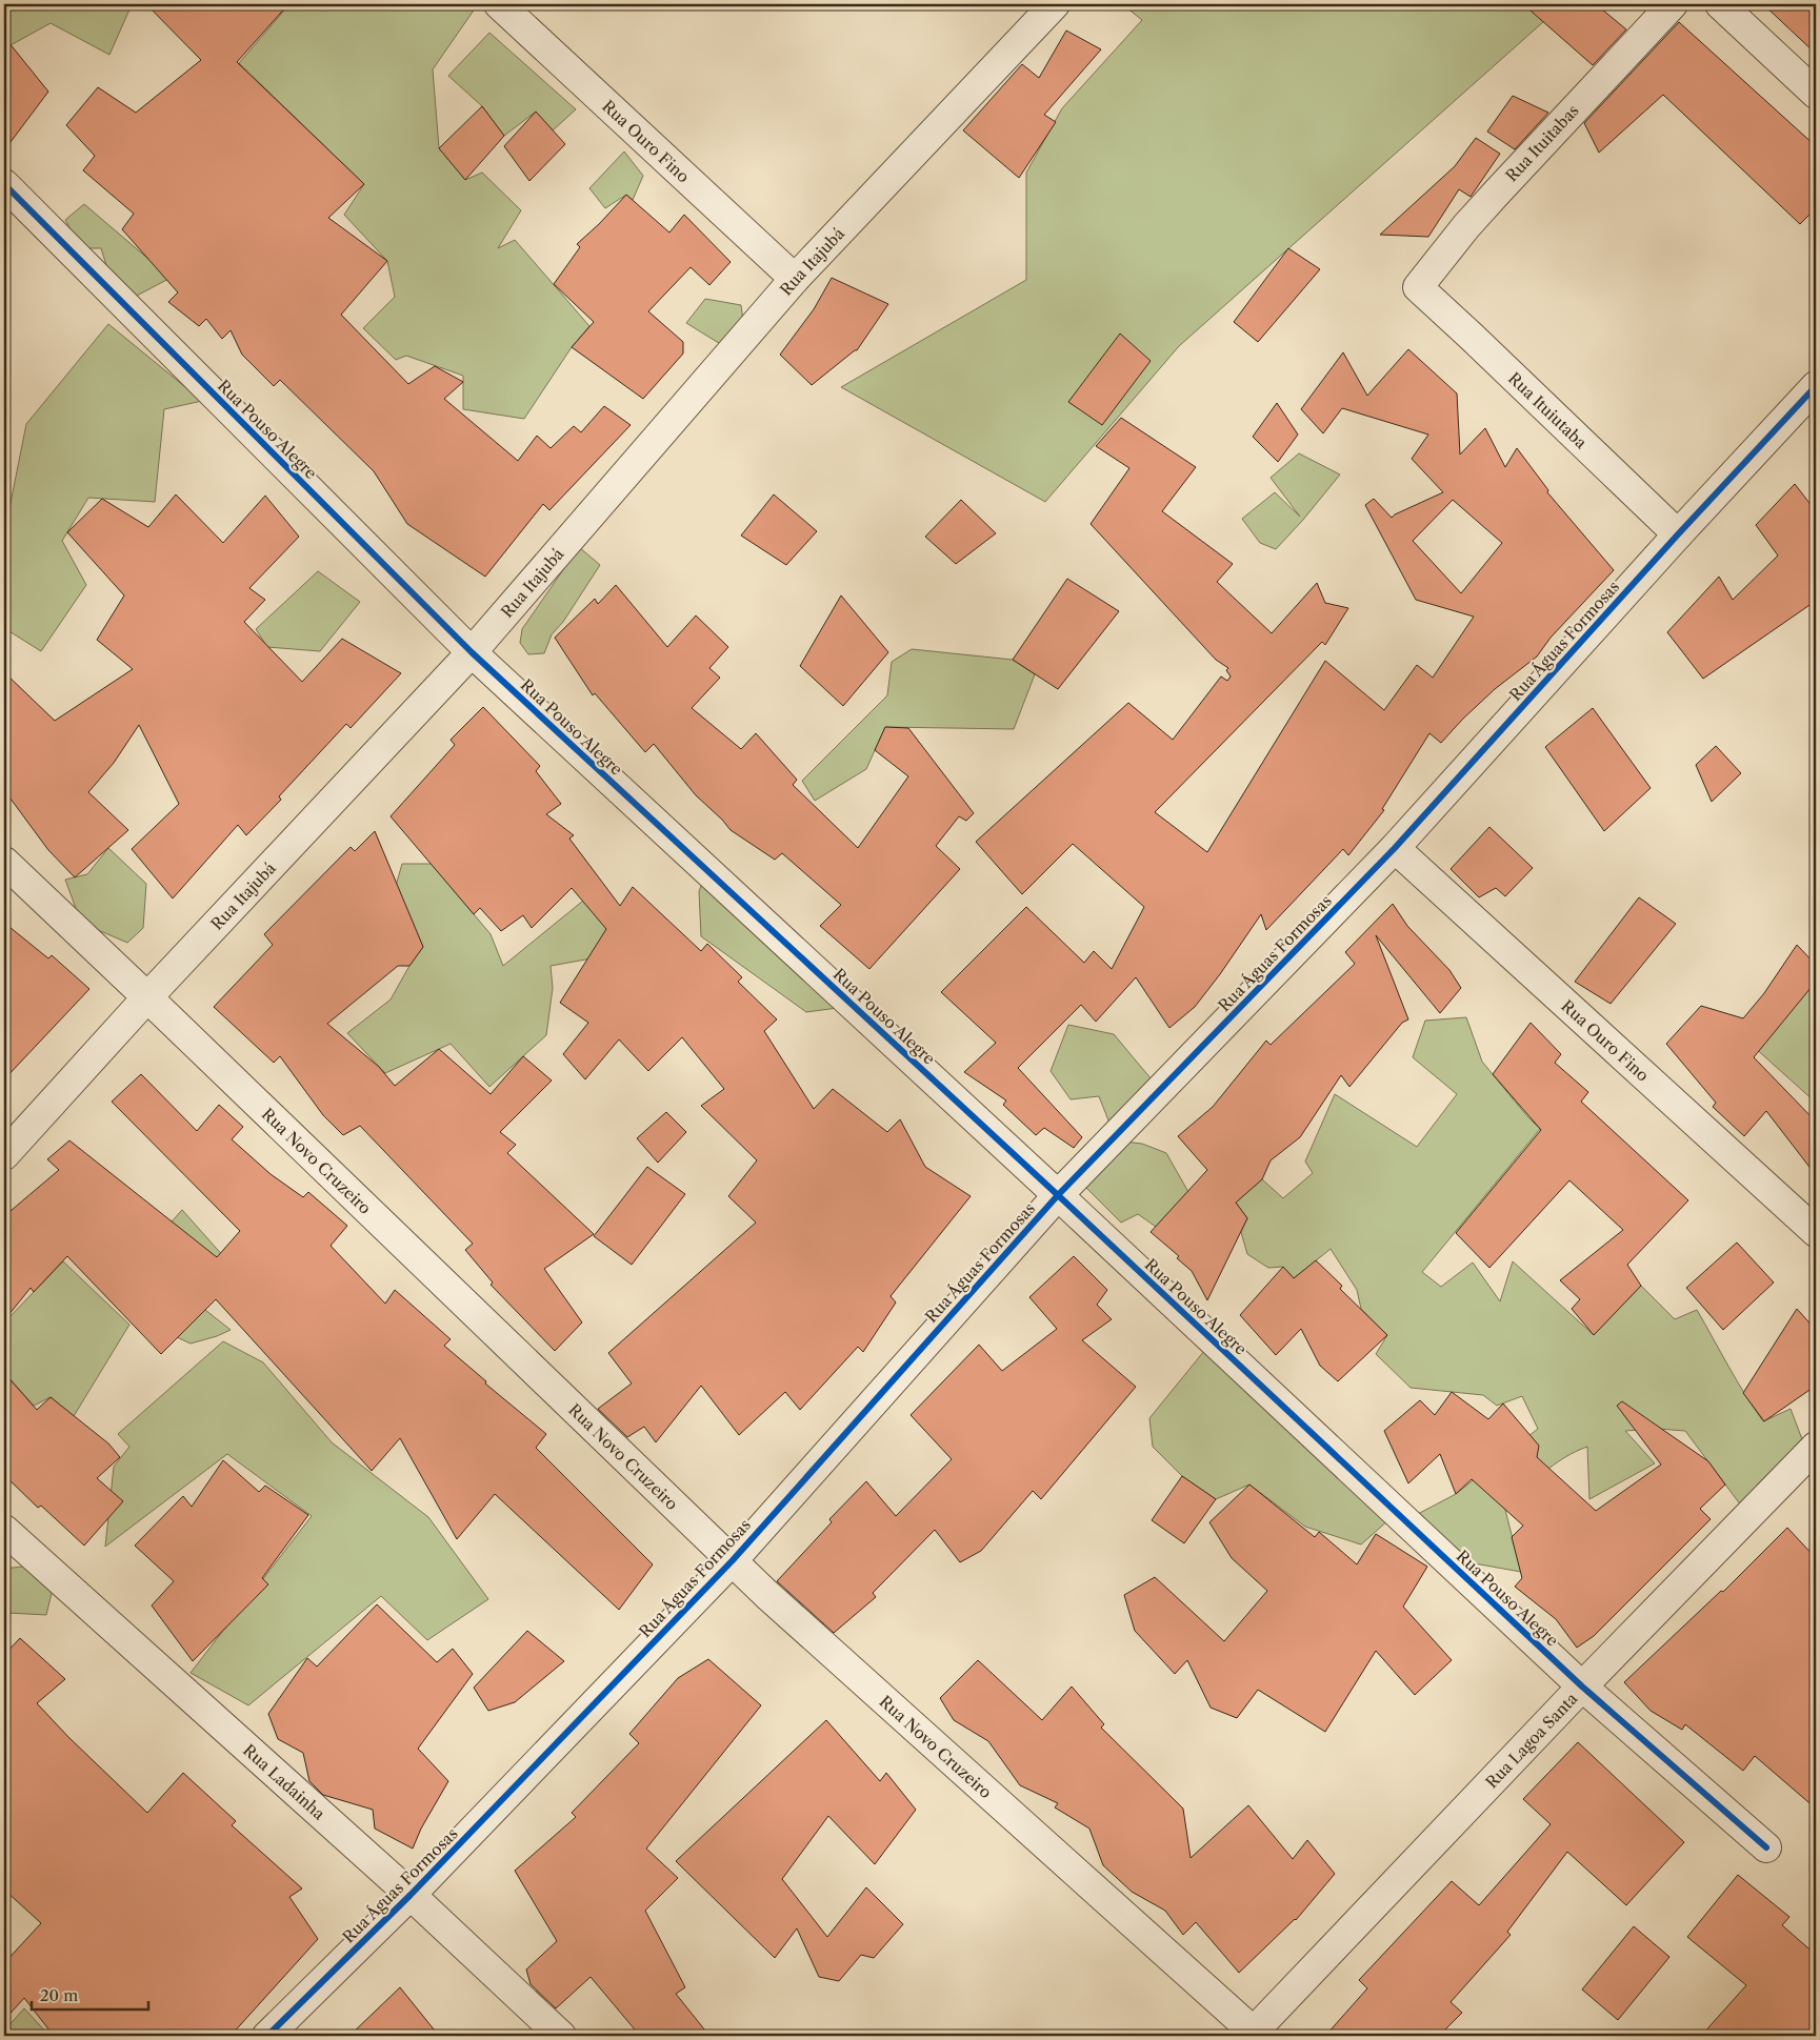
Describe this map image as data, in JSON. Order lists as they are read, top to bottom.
{
  "streets": {
    "street": [
      "Rua Ouro Fino",
      "Rua Ituitabas",
      "Rua Itajubá",
      "Rua Ituiutaba",
      "Rua Pouso Alegre",
      "Rua Águas Formosas",
      "Rua Novo Cruzeiro",
      "Rua Lagoa Santa",
      "Rua Ladainha"
    ]
  },
  "crossings": [
    ["Rua Ouro Fino", "Rua Itajubá"],
    ["Rua Ouro Fino", "Rua Águas Formosas"],
    ["Rua Ituitabas", "Rua Ituiutaba"],
    ["Rua Itajubá", "Rua Pouso Alegre"],
    ["Rua Itajubá", "Rua Novo Cruzeiro"],
    ["Rua Ituiutaba", "Rua Águas Formosas"],
    ["Rua Pouso Alegre", "Rua Águas Formosas"],
    ["Rua Pouso Alegre", "Rua Lagoa Santa"],
    ["Rua Águas Formosas", "Rua Novo Cruzeiro"],
    ["Rua Águas Formosas", "Rua Ladainha"],
    ["Rua Novo Cruzeiro", "Rua Lagoa Santa"]
  ],
  "scale_bar": "20 m"
}
